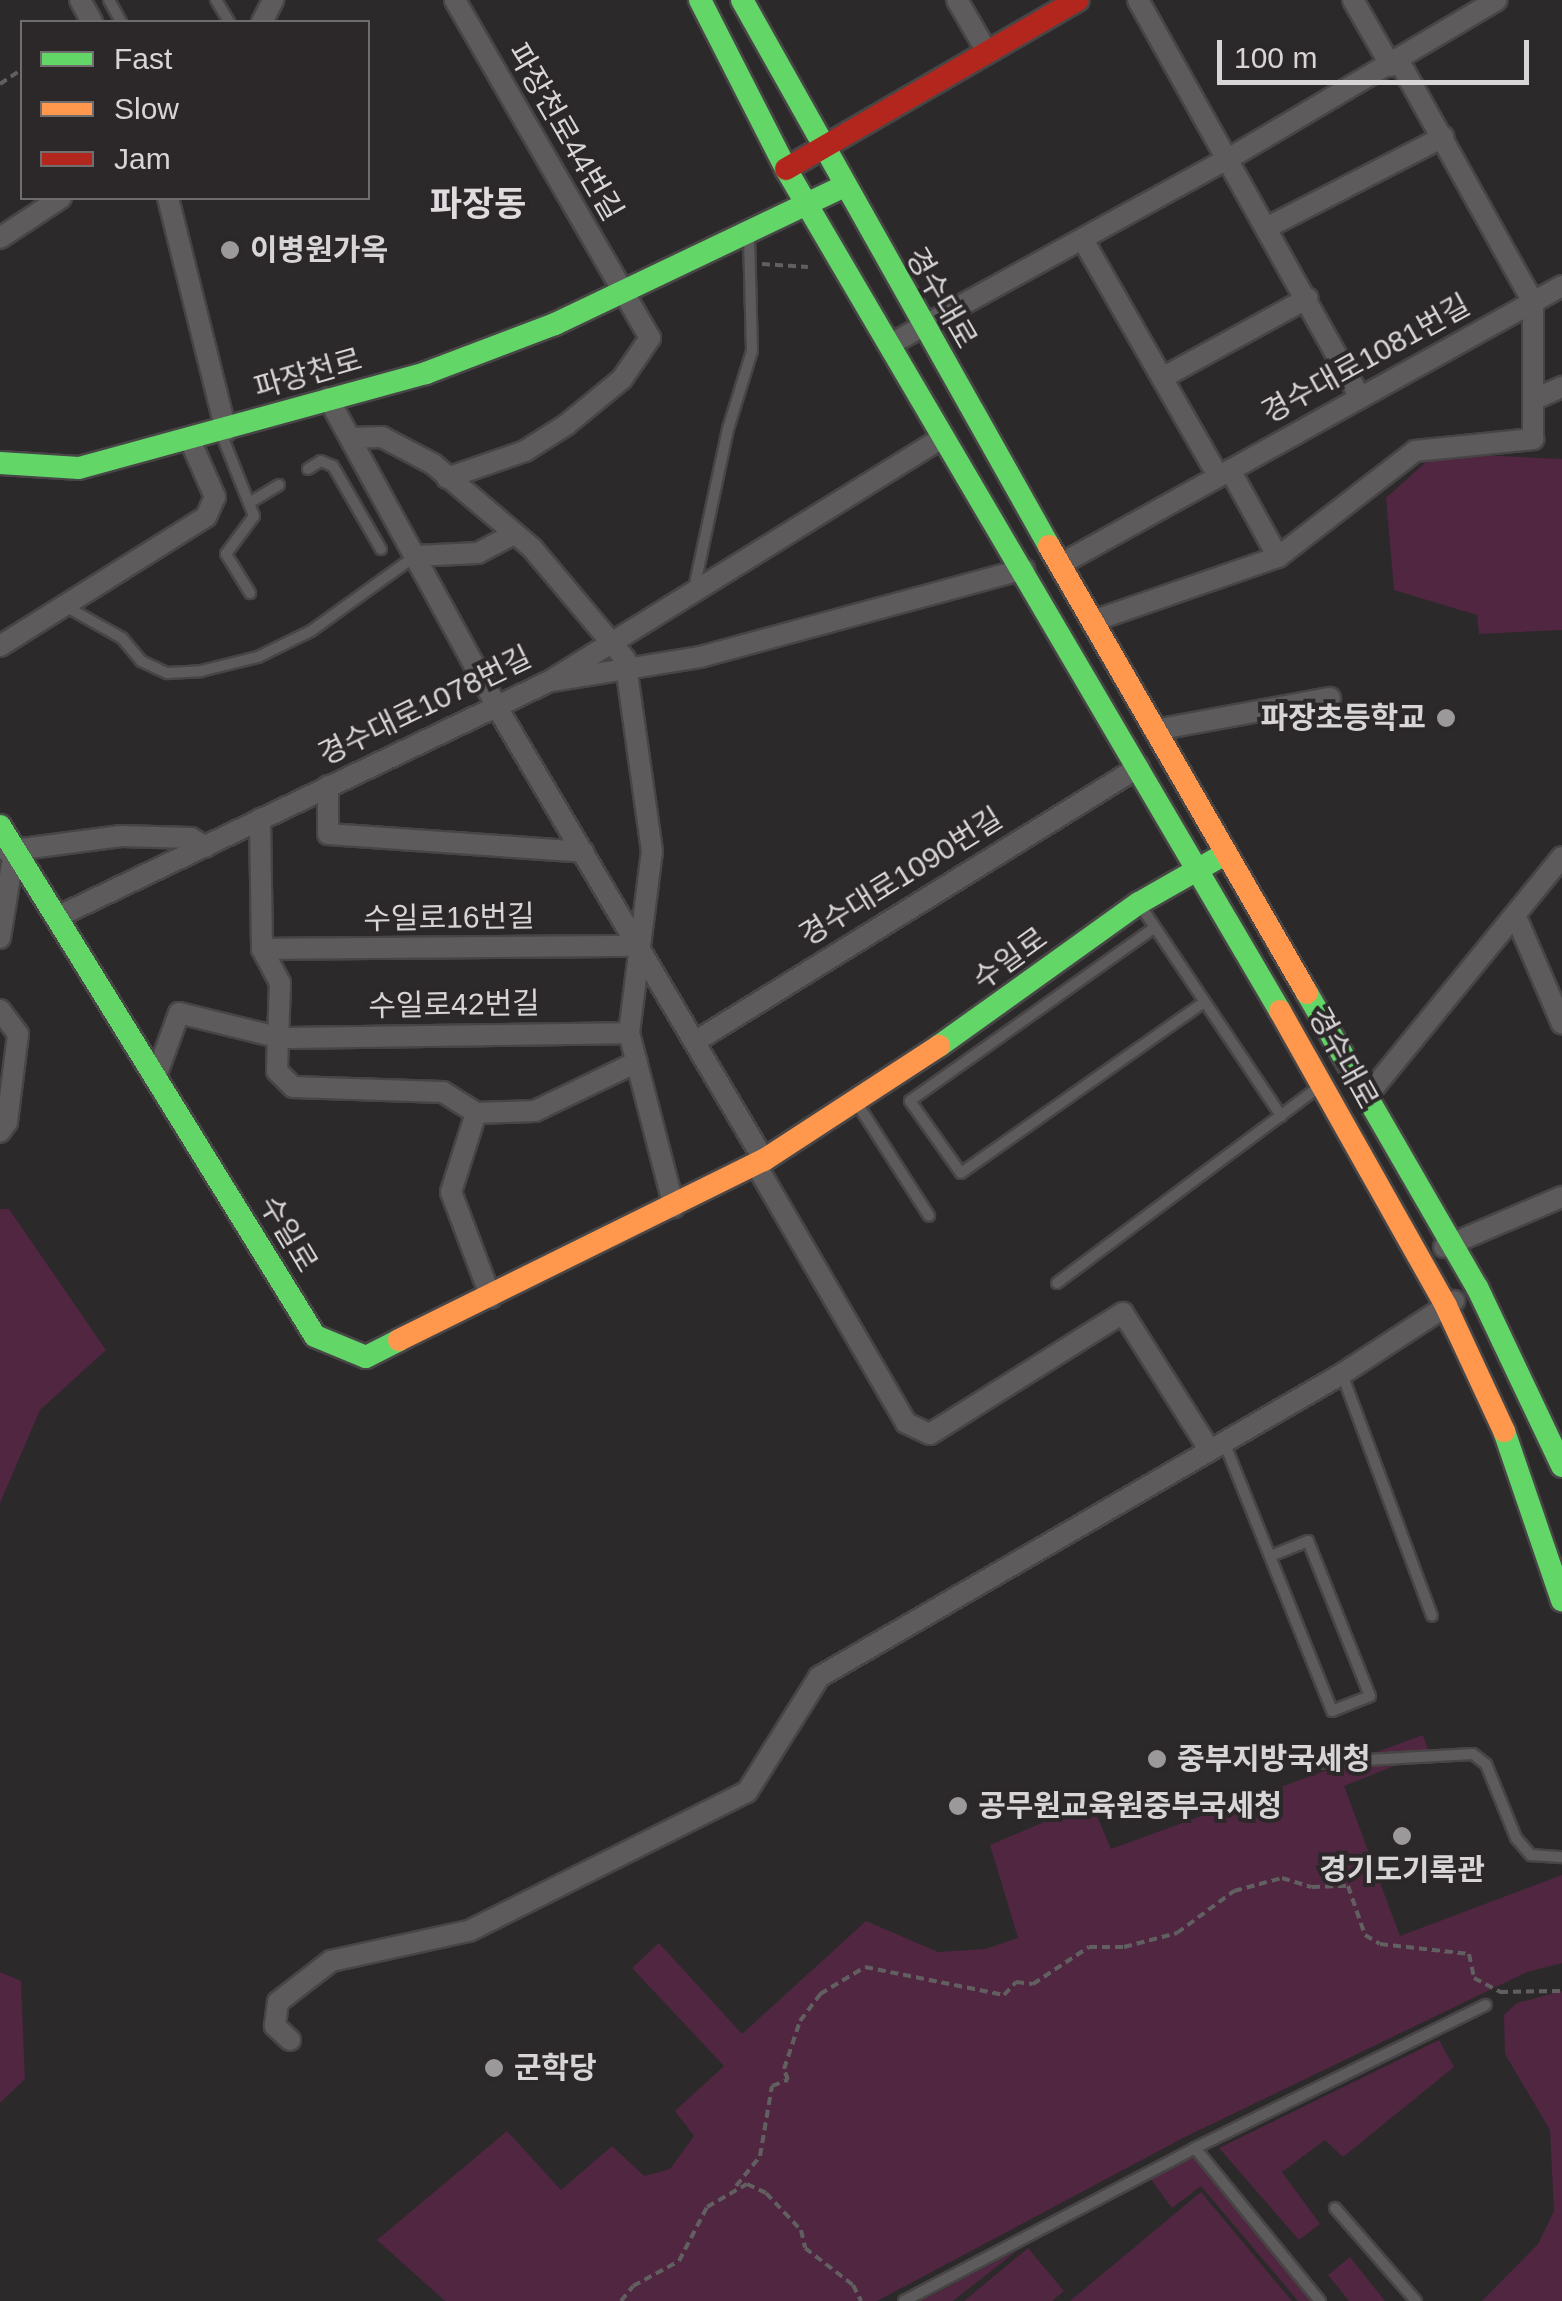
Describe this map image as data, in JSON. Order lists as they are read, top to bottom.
{
  "streets": {
    "main road": ["경수대로", "파장천로", "수일로"],
    "street": [
      "파장천로44번길",
      "경수대로1081번길",
      "경수대로1078번길",
      "경수대로1090번길",
      "수일로16번길",
      "수일로42번길"
    ]
  },
  "crossings": [
    ["파장천로44번길", "파장천로"],
    ["경수대로", "경수대로1081번길"],
    ["경수대로", "파장천로"],
    ["경수대로", "경수대로1078번길"],
    ["경수대로", "경수대로1090번길"],
    ["경수대로", "수일로"],
    ["경수대로1078번길", "수일로"],
    ["수일로", "수일로42번길"]
  ],
  "districts": ["파장동"],
  "places": [
    "이병원가옥",
    "파장초등학교",
    "중부지방국세청",
    "공무원교육원중부국세청",
    "경기도기록관",
    "군학당"
  ],
  "legend": ["Fast", "Slow", "Jam"],
  "scale_bar": "100 m"
}
